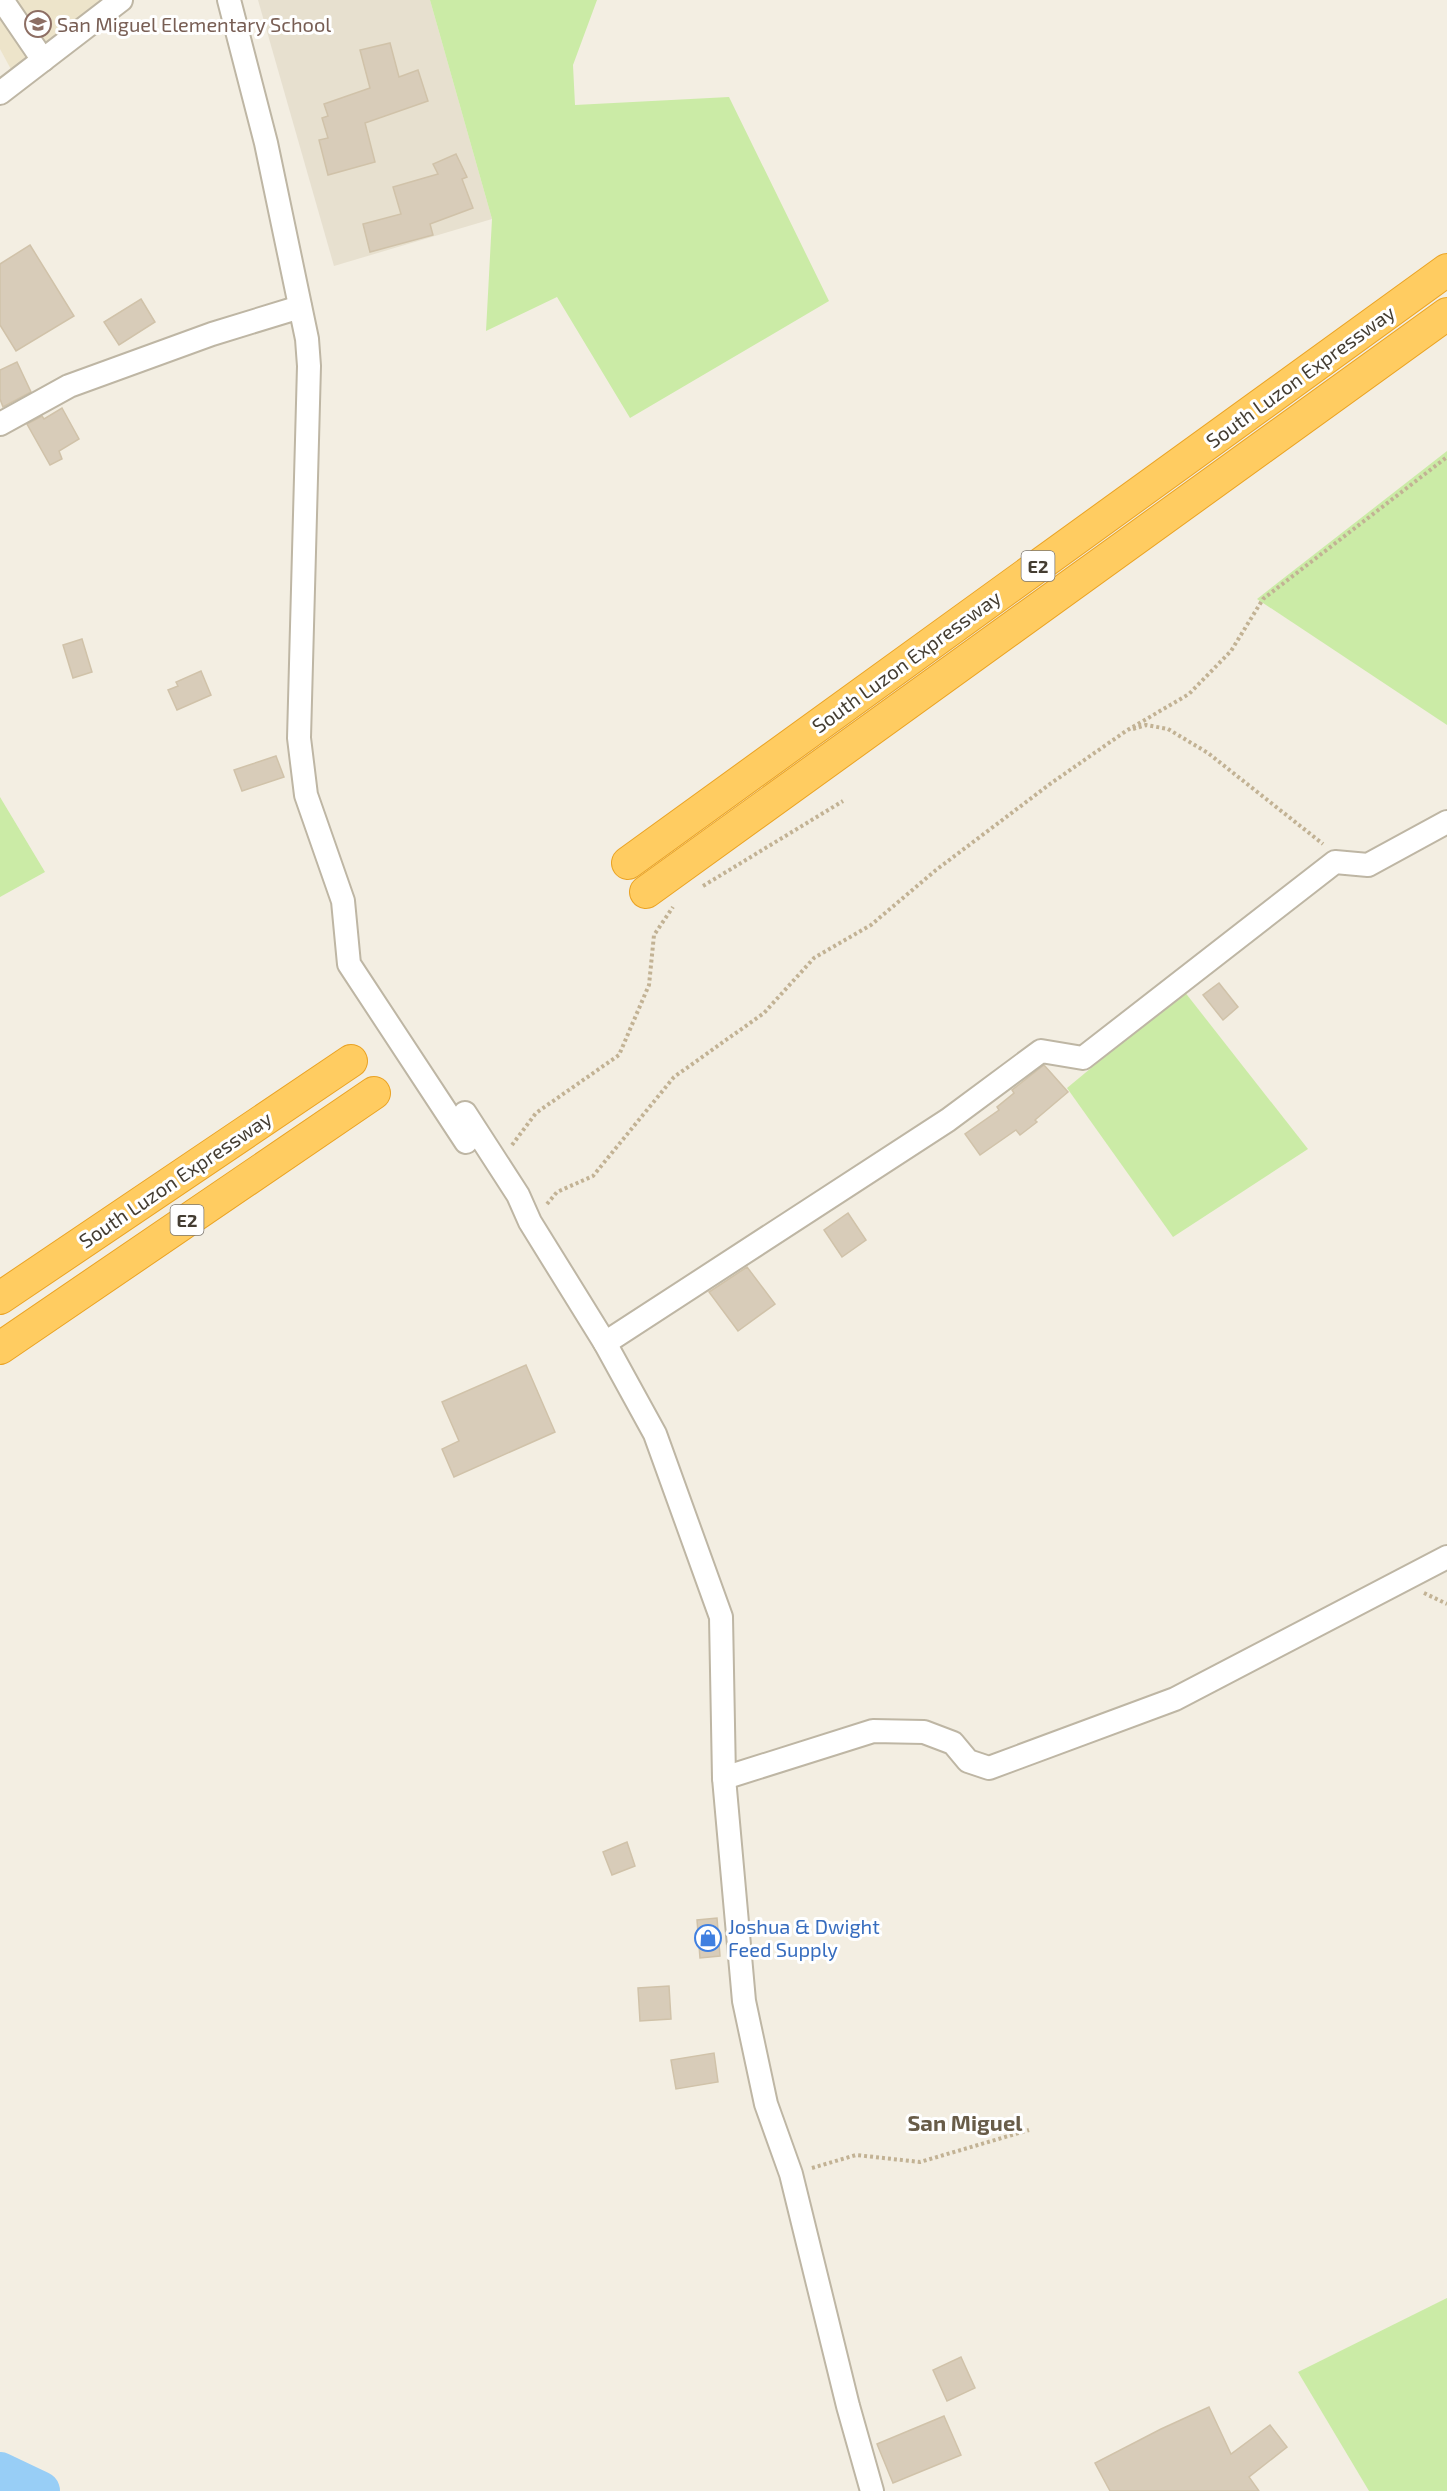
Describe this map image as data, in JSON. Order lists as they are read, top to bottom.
{
  "streets": {
    "highway": ["South Luzon Expressway", "E2"]
  },
  "districts": ["San Miguel"],
  "places": {
    "school or university": ["San Miguel Elementary School"],
    "shop": ["Joshua & Dwight Feed Supply"]
  }
}
